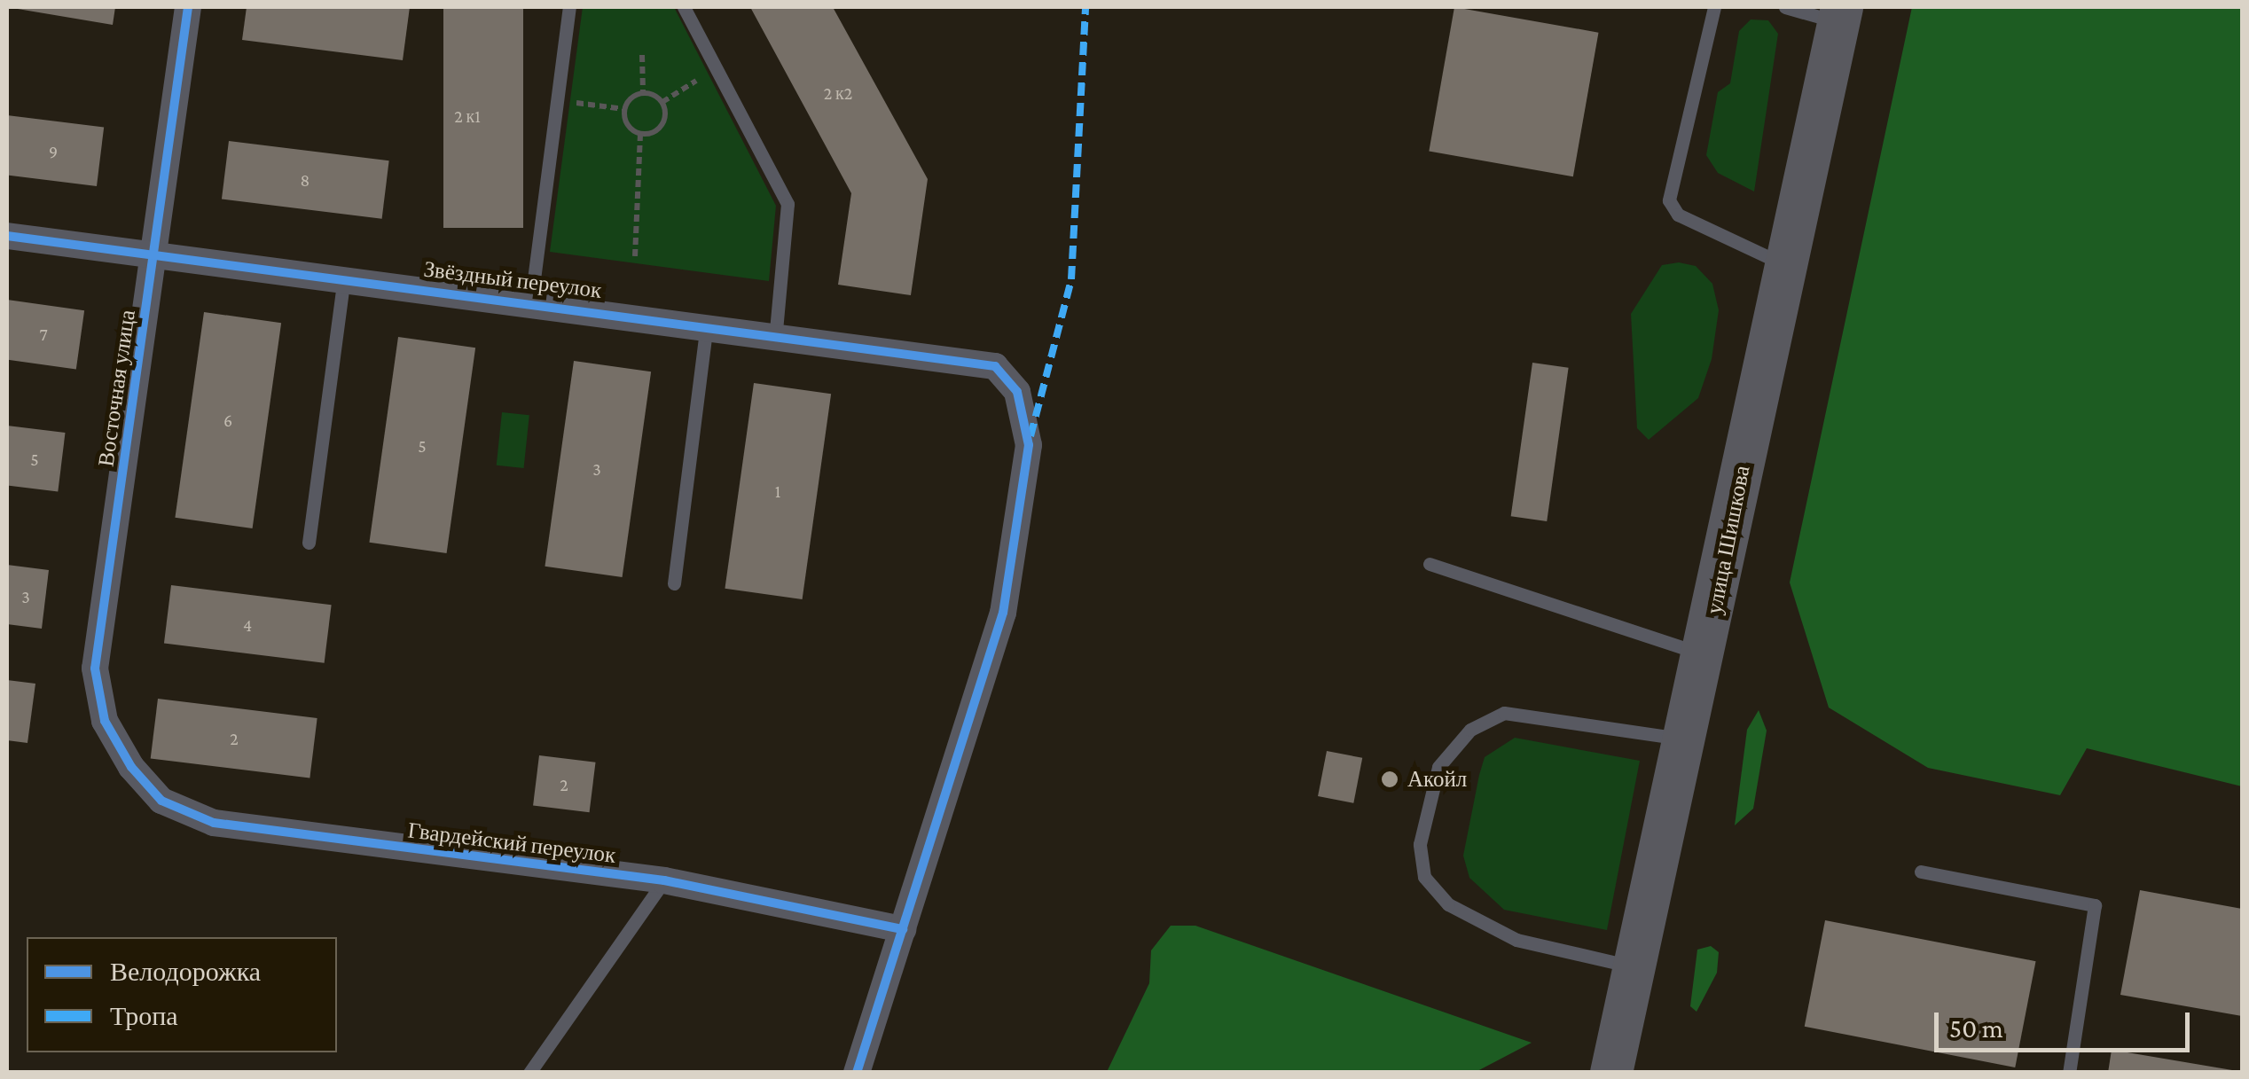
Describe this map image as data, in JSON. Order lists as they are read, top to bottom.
{
  "streets": {
    "main road": ["улица Шишкова"],
    "street": ["Звёздный переулок", "Восточная улица", "Гвардейский переулок"]
  },
  "crossings": [
    ["Звёздный переулок", "Восточная улица"],
    ["Звёздный переулок", "Гвардейский переулок"],
    ["Восточная улица", "Гвардейский переулок"]
  ],
  "places": ["Акойл"],
  "house_numbers": [
    "2 к2",
    "2 к1",
    "9",
    "8",
    "7",
    "6",
    "5",
    "5",
    "3",
    "1",
    "3",
    "4",
    "2",
    "2"
  ],
  "legend": ["Велодорожка", "Тропа"],
  "scale_bar": "50 m"
}
